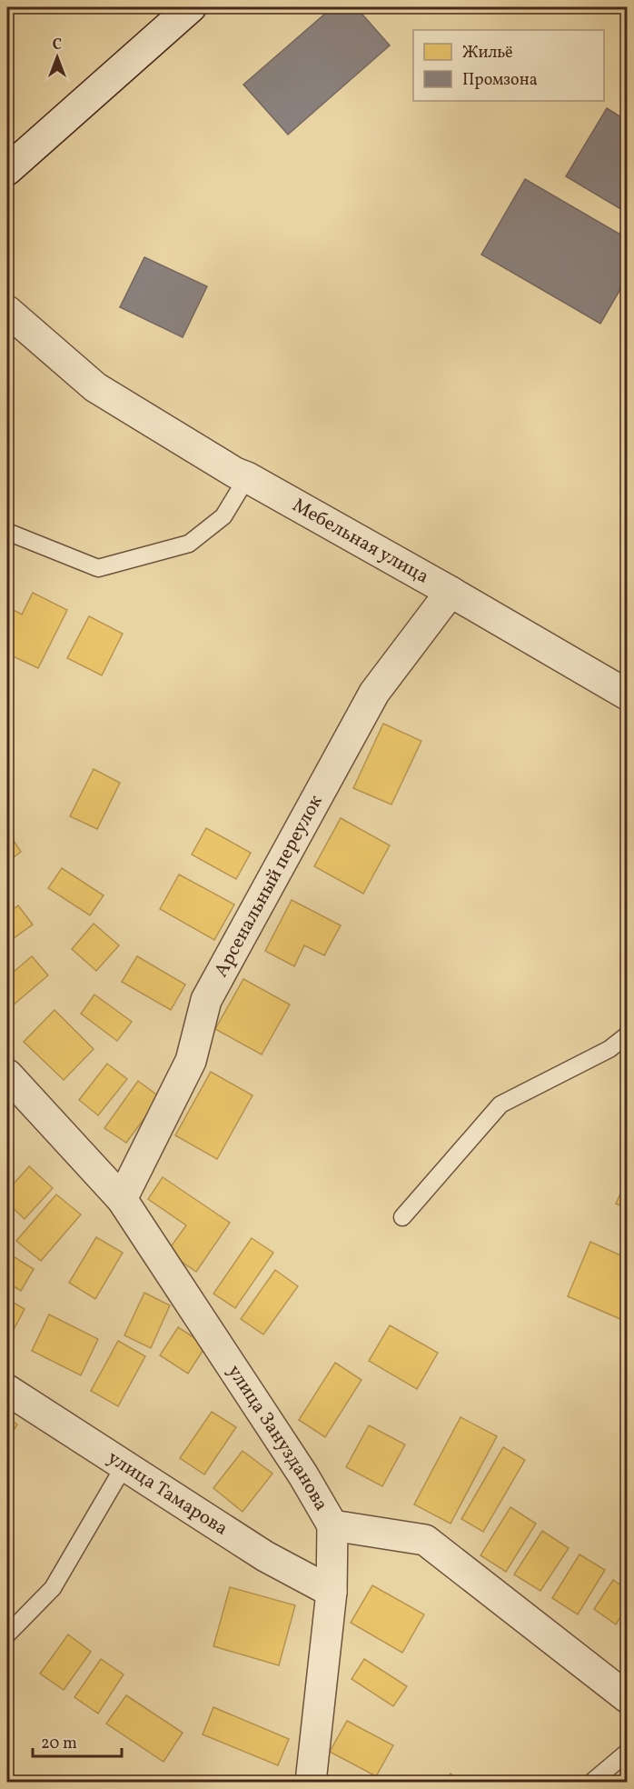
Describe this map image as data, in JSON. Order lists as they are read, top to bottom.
{
  "streets": {
    "street": [
      "Мебельная улица",
      "Арсенальный переулок",
      "улица Занузданова",
      "улица Тамарова"
    ]
  },
  "crossings": [
    ["Мебельная улица", "Арсенальный переулок"],
    ["Арсенальный переулок", "улица Занузданова"]
  ],
  "legend": ["Жильё", "Промзона"],
  "scale_bar": "20 m",
  "north": "top"
}
